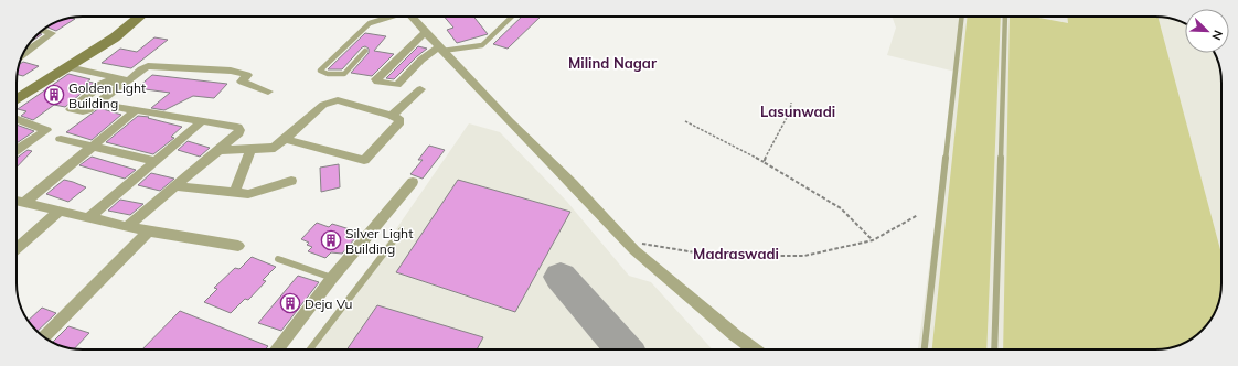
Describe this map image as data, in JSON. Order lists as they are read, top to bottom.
{
  "districts": ["Milind Nagar", "Lasunwadi", "Madraswadi"],
  "places": {
    "building": ["Golden Light Building", "Silver Light Building", "Deja Vu"]
  },
  "north": "bottom right"
}
